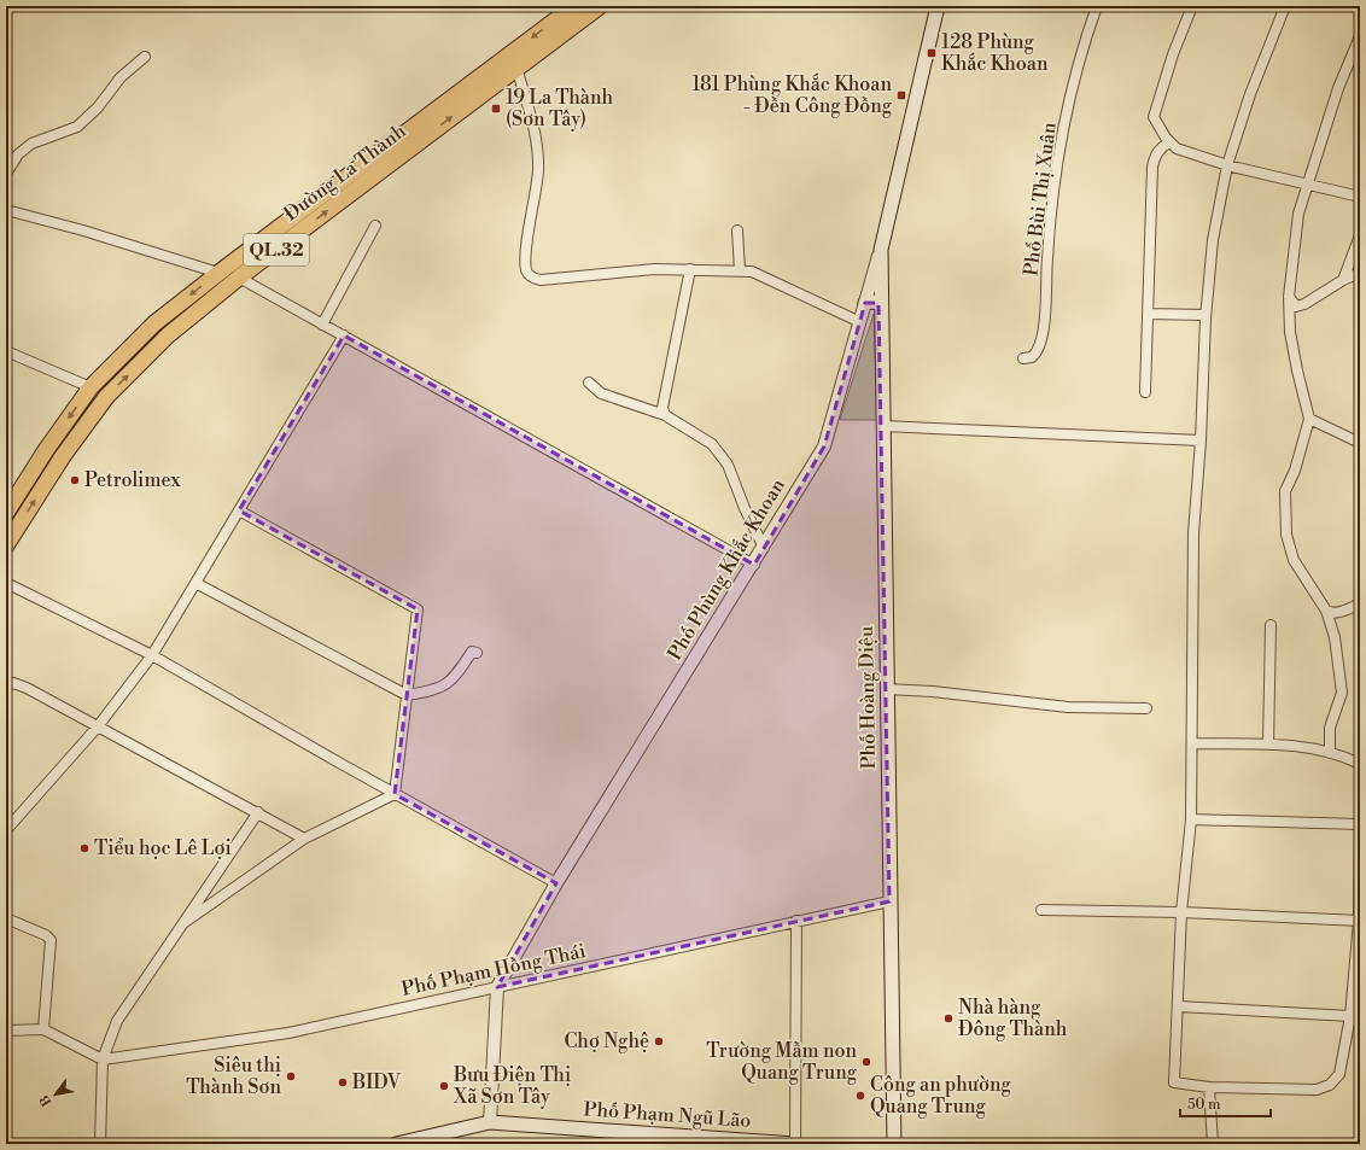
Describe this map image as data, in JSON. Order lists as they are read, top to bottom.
{
  "streets": {
    "highway": ["Đường La Thành", "QL.32"],
    "main road": ["Phố Phùng Khắc Khoan", "Phố Hoàng Diệu", "Phố Phạm Ngũ Lão"],
    "street": ["Phố Bùi Thị Xuân", "Phố Phạm Hồng Thái"]
  },
  "crossings": [
    ["Phố Phùng Khắc Khoan", "Phố Hoàng Diệu"],
    ["Phố Phùng Khắc Khoan", "Phố Phạm Hồng Thái"],
    ["Phố Phùng Khắc Khoan", "Phố Phạm Ngũ Lão"],
    ["Phố Hoàng Diệu", "Phố Phạm Hồng Thái"]
  ],
  "places": {
    "transit": ["128 Phùng Khắc Khoan", "181 Phùng Khắc Khoan - Đền Công Đồng", "19 La Thành (Sơn Tây)"],
    "other": [
      "Petrolimex",
      "Tiểu học Lê Lợi",
      "Nhà hàng Đông Thành",
      "Chợ Nghệ",
      "Trường Mầm non Quang Trung",
      "Siêu thị Thành Sơn",
      "BIDV",
      "Bưu Điện Thị Xã Sơn Tây",
      "Công an phường Quang Trung"
    ]
  },
  "scale_bar": "50 m",
  "north": "bottom left"
}
